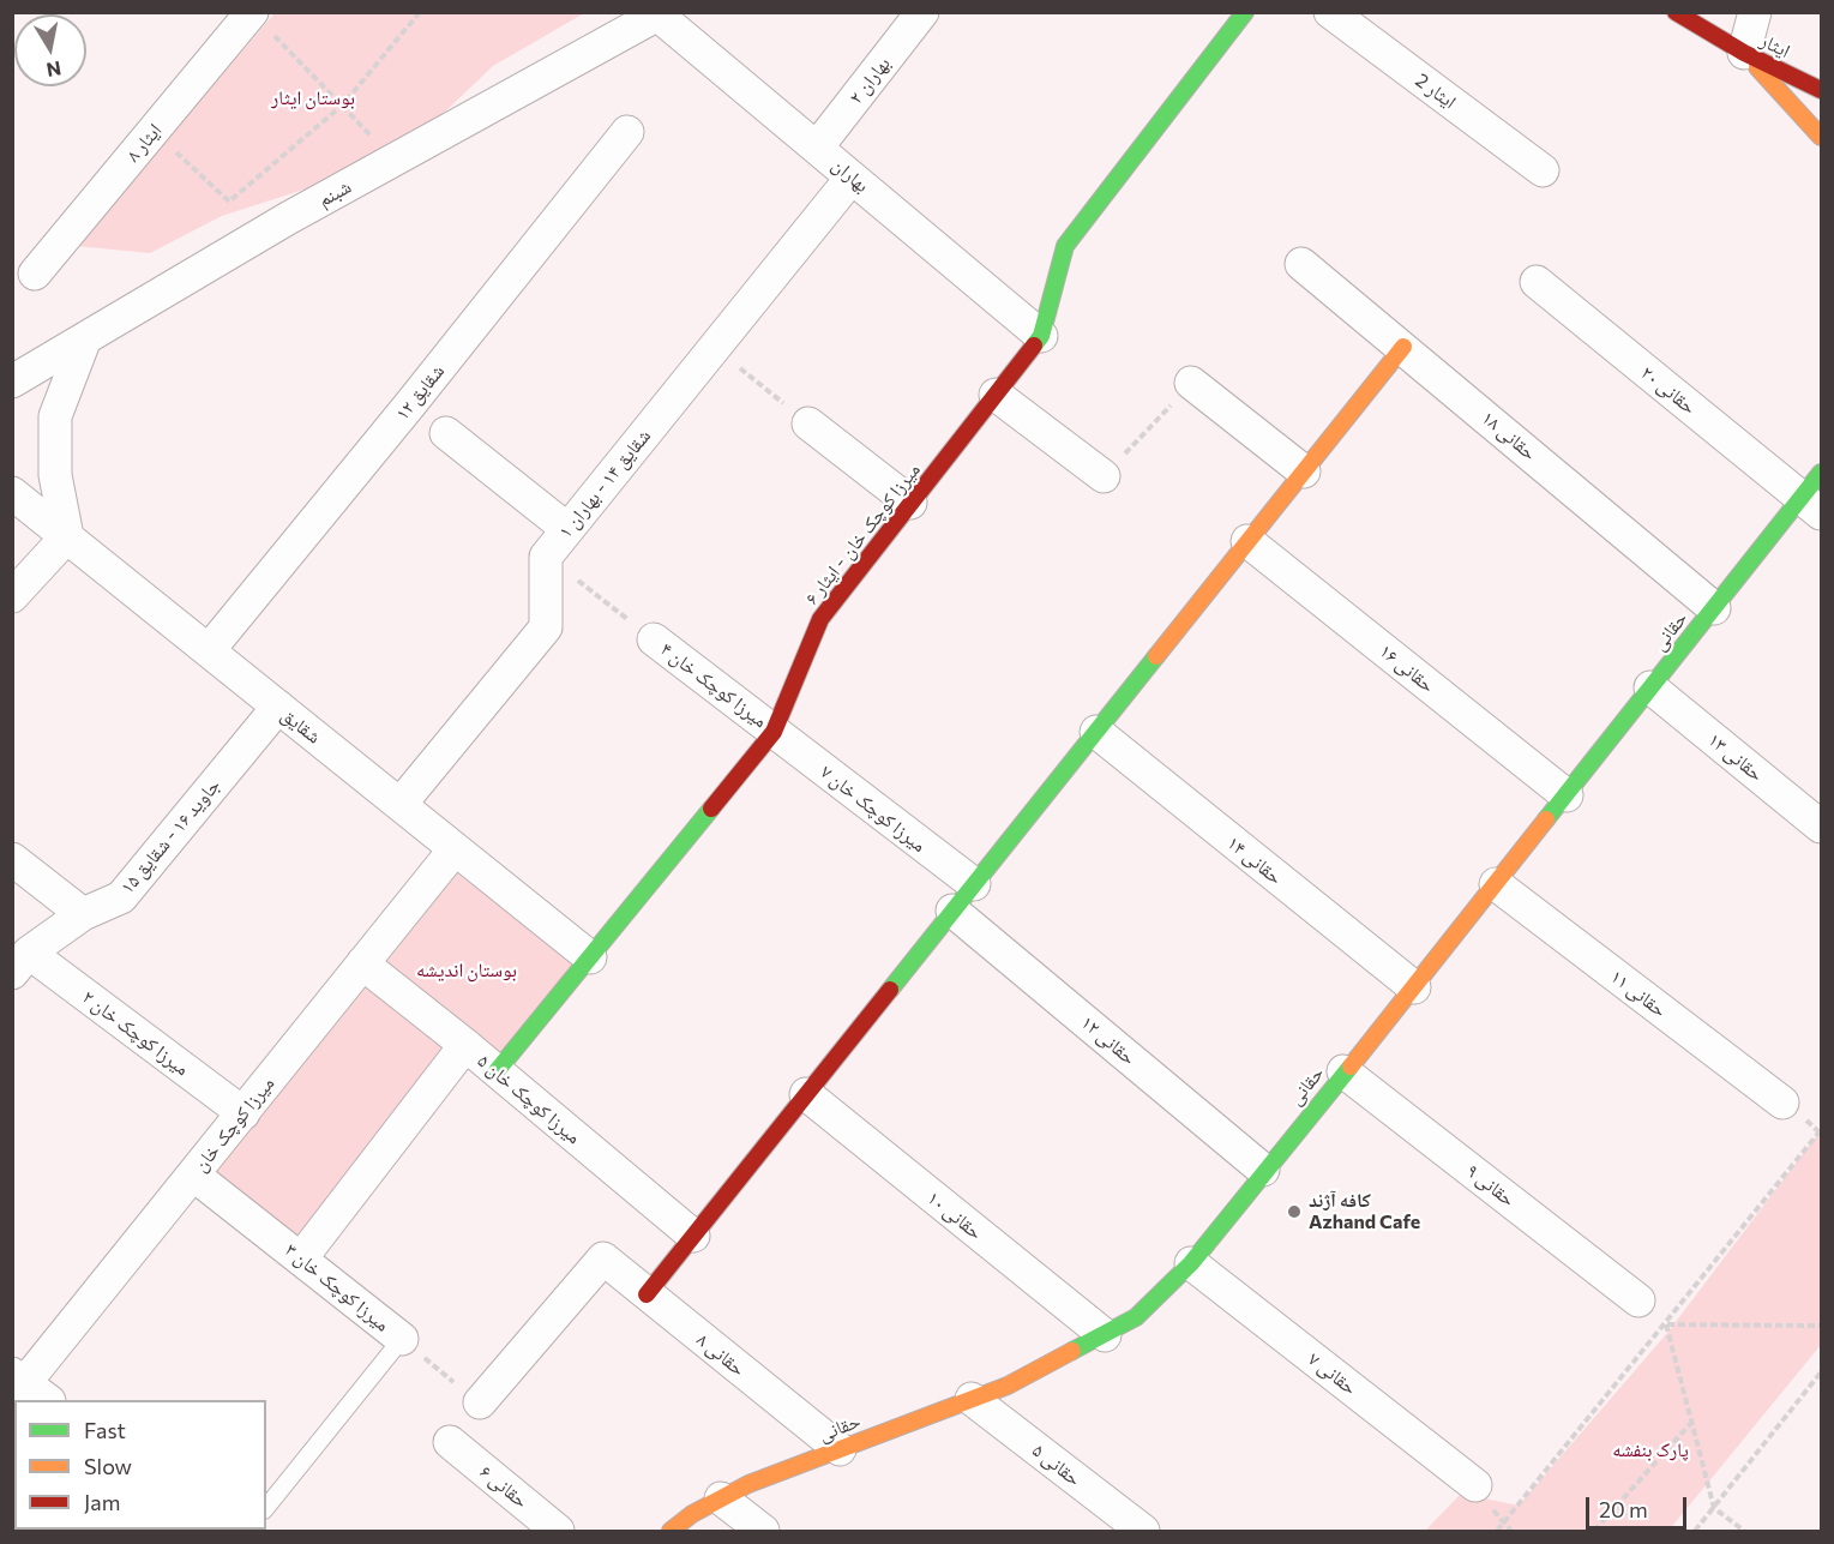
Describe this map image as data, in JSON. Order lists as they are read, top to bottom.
{
  "streets": {
    "street": [
      "ایثار",
      "بهاران ۲",
      "ایثار 2",
      "ایثار ۸",
      "بهاران",
      "شبنم",
      "حقانی ۲۰",
      "شقایق ۱۲",
      "حقانی ۱۸",
      "شقایق ۱۴ - بهاران ۱",
      "میرزا کوچک خان - ایثار ۶",
      "حقانی",
      "حقانی ۱۶",
      "میرزا کوچک خان ۴",
      "شقایق",
      "حقانی ۱۳",
      "میرزا کوچک خان ۷",
      "جاوید ۱۶ - شقایق ۱۵",
      "حقانی ۱۴",
      "حقانی ۱۱",
      "میرزا کوچک خان ۲",
      "حقانی ۱۲",
      "میرزا کوچک خان ۵",
      "میرزا کوچک خان",
      "حقانی ۹",
      "حقانی ۱۰",
      "میرزا کوچک خان ۳",
      "حقانی ۸",
      "حقانی ۷",
      "حقانی ۵",
      "حقانی ۶"
    ]
  },
  "crossings": [
    ["بهاران ۲", "بهاران"],
    ["بهاران", "شبنم"],
    ["بهاران", "شقایق ۱۴ - بهاران ۱"],
    ["بهاران", "میرزا کوچک خان - ایثار ۶"],
    ["حقانی ۲۰", "حقانی"],
    ["شقایق ۱۲", "شقایق"],
    ["حقانی ۱۸", "حقانی"],
    ["شقایق ۱۴ - بهاران ۱", "شقایق"],
    ["میرزا کوچک خان - ایثار ۶", "میرزا کوچک خان ۴"],
    ["میرزا کوچک خان - ایثار ۶", "شقایق"],
    ["میرزا کوچک خان - ایثار ۶", "میرزا کوچک خان ۷"],
    ["میرزا کوچک خان - ایثار ۶", "میرزا کوچک خان ۵"],
    ["حقانی", "حقانی ۱۶"],
    ["حقانی", "حقانی ۱۳"],
    ["حقانی", "حقانی ۱۴"],
    ["حقانی", "حقانی ۱۱"],
    ["حقانی", "حقانی ۱۲"],
    ["حقانی", "حقانی ۹"],
    ["حقانی", "حقانی ۱۰"],
    ["حقانی", "حقانی ۸"],
    ["حقانی", "حقانی ۷"],
    ["حقانی", "حقانی ۵"],
    ["میرزا کوچک خان ۴", "میرزا کوچک خان ۷"],
    ["شقایق", "جاوید ۱۶ - شقایق ۱۵"],
    ["شقایق", "میرزا کوچک خان"],
    ["جاوید ۱۶ - شقایق ۱۵", "میرزا کوچک خان ۲"],
    ["میرزا کوچک خان ۲", "میرزا کوچک خان"],
    ["میرزا کوچک خان ۵", "میرزا کوچک خان"],
    ["میرزا کوچک خان", "میرزا کوچک خان ۳"],
    ["میرزا کوچک خان ۳", "حقانی ۸"]
  ],
  "parks": ["بوستان ایثار", "بوستان اندیشه", "پارک بنفشه"],
  "places": ["کافه آژند Azhand Cafe"],
  "legend": ["Fast", "Slow", "Jam"],
  "scale_bar": "20 m",
  "north": "bottom"
}
